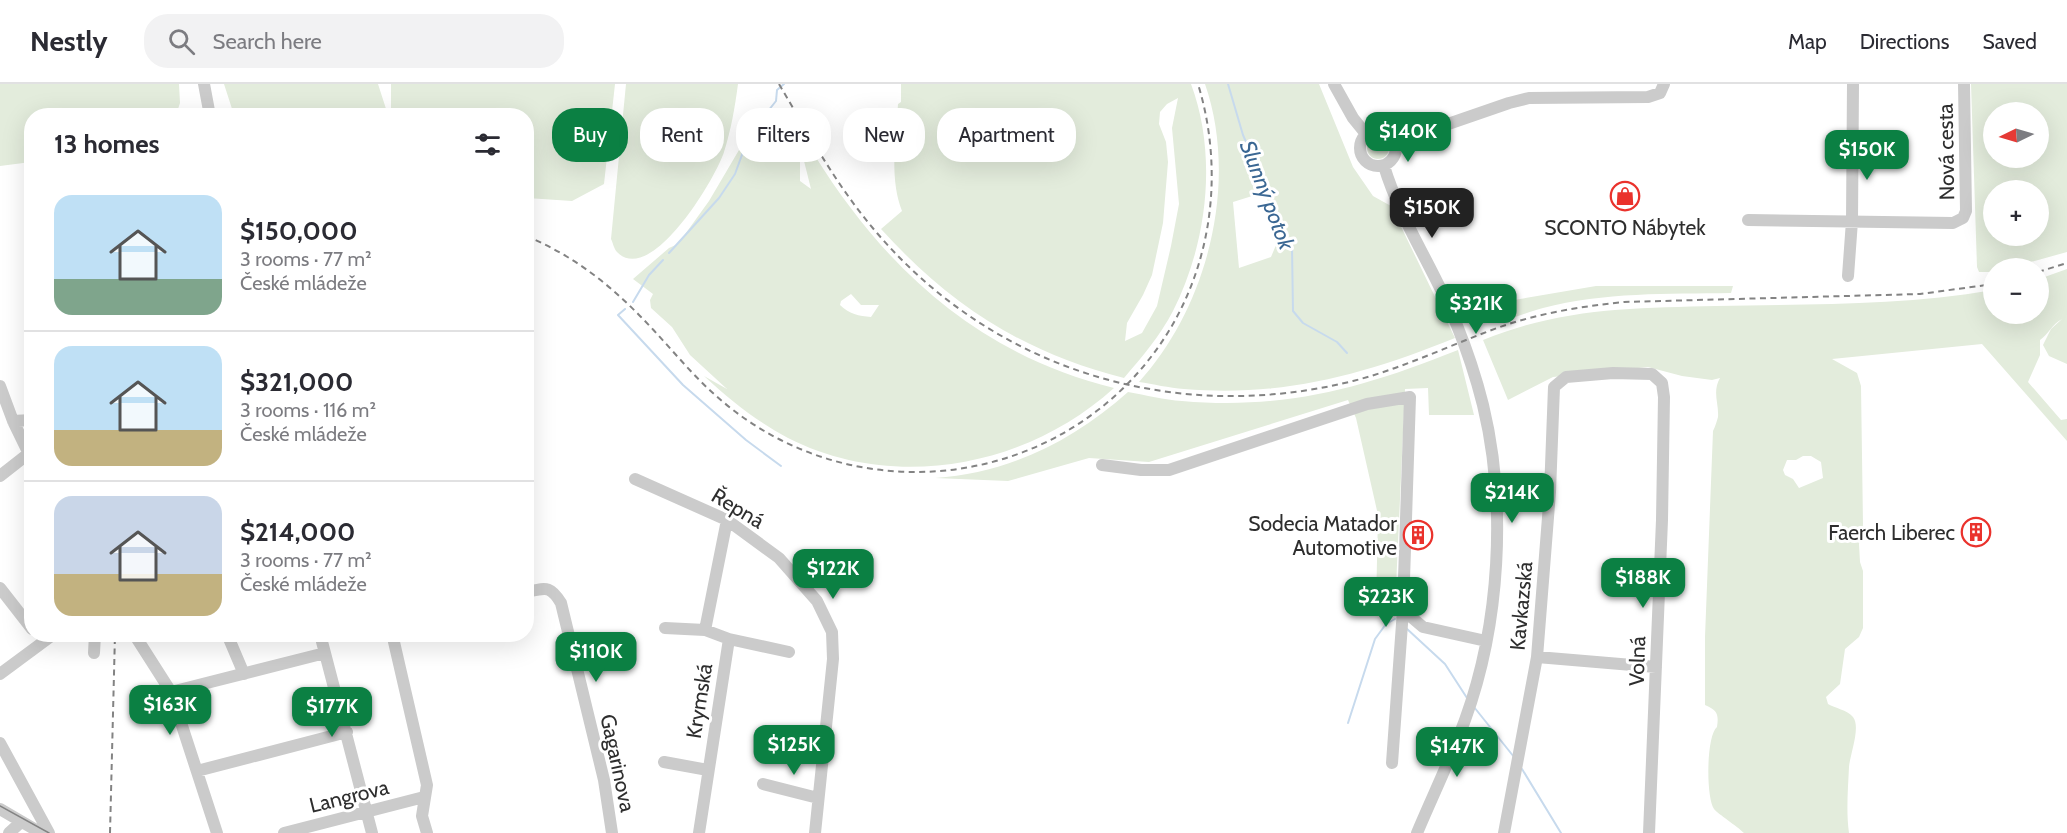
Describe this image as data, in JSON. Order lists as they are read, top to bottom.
{
  "streets": {
    "street": [
      "Nová cesta",
      "Řepná",
      "Kavkazská",
      "Volná",
      "Krymská",
      "Gagarinova",
      "Langrova"
    ]
  },
  "crossings": [
    ["Kavkazská", "Volná"]
  ],
  "water": ["Slunný potok"],
  "places": {
    "shop": ["SCONTO Nábytek"],
    "building": ["Faerch Liberec", "Sodecia Matador Automotive"]
  },
  "north": "left",
  "page": {
    "header": "Nestly",
    "search": "Search here",
    "nav": ["Map", "Directions", "Saved"],
    "map_buttons": ["+", "−"],
    "chip": [
      "Buy",
      "Rent",
      "Filters",
      "New",
      "Apartment"
    ],
    "heading": "13 homes",
    "price": [
      "$140K",
      "$150K",
      "$150K",
      "$321K",
      "$214K",
      "$122K",
      "$188K",
      "$223K",
      "$110K",
      "$163K",
      "$177K",
      "$125K",
      "$147K"
    ],
    "list": [
      {
        "name": "$150,000",
        "note": "3 rooms · 77 m² · České mládeže"
      },
      {
        "name": "$321,000",
        "note": "3 rooms · 116 m² · České mládeže"
      },
      {
        "name": "$214,000",
        "note": "3 rooms · 77 m² · České mládeže"
      }
    ]
  }
}
